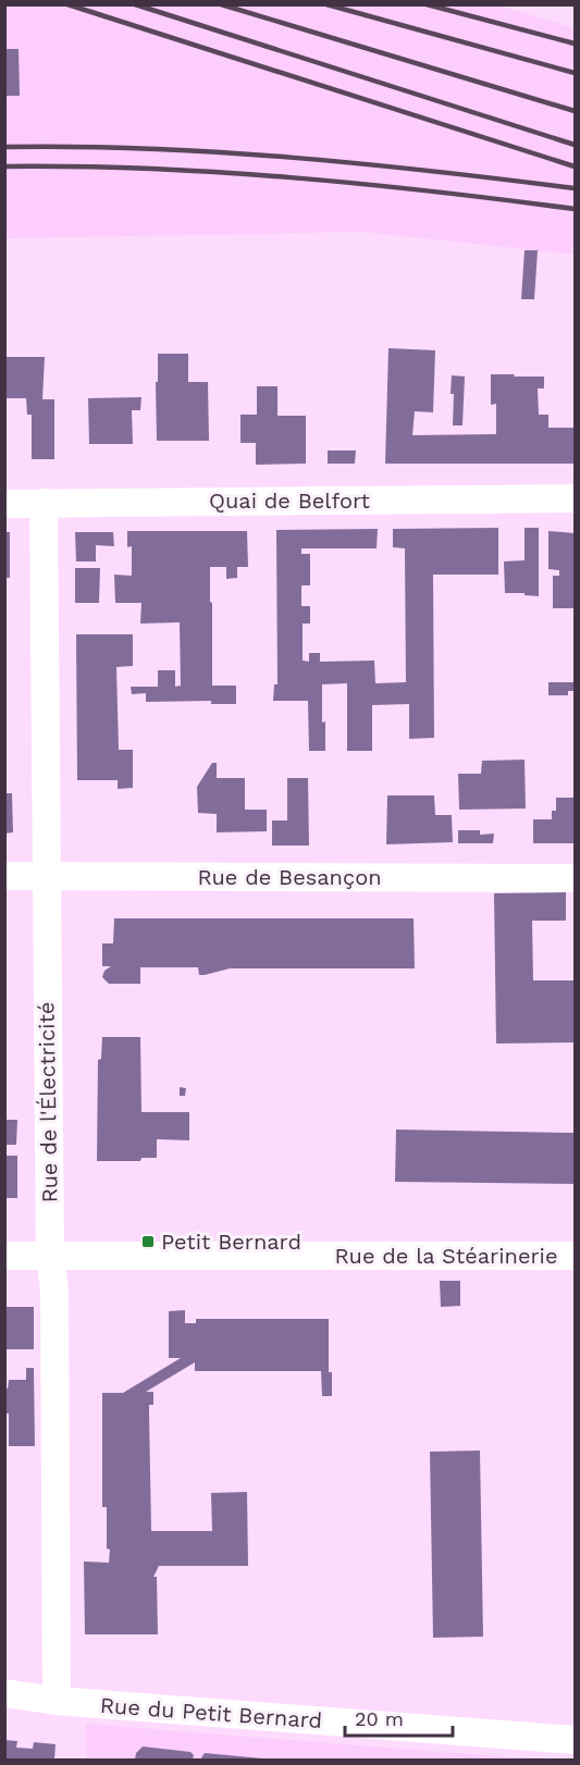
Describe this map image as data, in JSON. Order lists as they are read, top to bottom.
{
  "streets": {
    "street": [
      "Quai de Belfort",
      "Rue de Besançon",
      "Rue de l'Électricité",
      "Rue de la Stéarinerie",
      "Rue du Petit Bernard"
    ]
  },
  "crossings": [
    ["Quai de Belfort", "Rue de l'Électricité"],
    ["Rue de Besançon", "Rue de l'Électricité"],
    ["Rue de l'Électricité", "Rue de la Stéarinerie"],
    ["Rue de l'Électricité", "Rue du Petit Bernard"]
  ],
  "places": {
    "transit": ["Petit Bernard"]
  },
  "scale_bar": "20 m"
}
